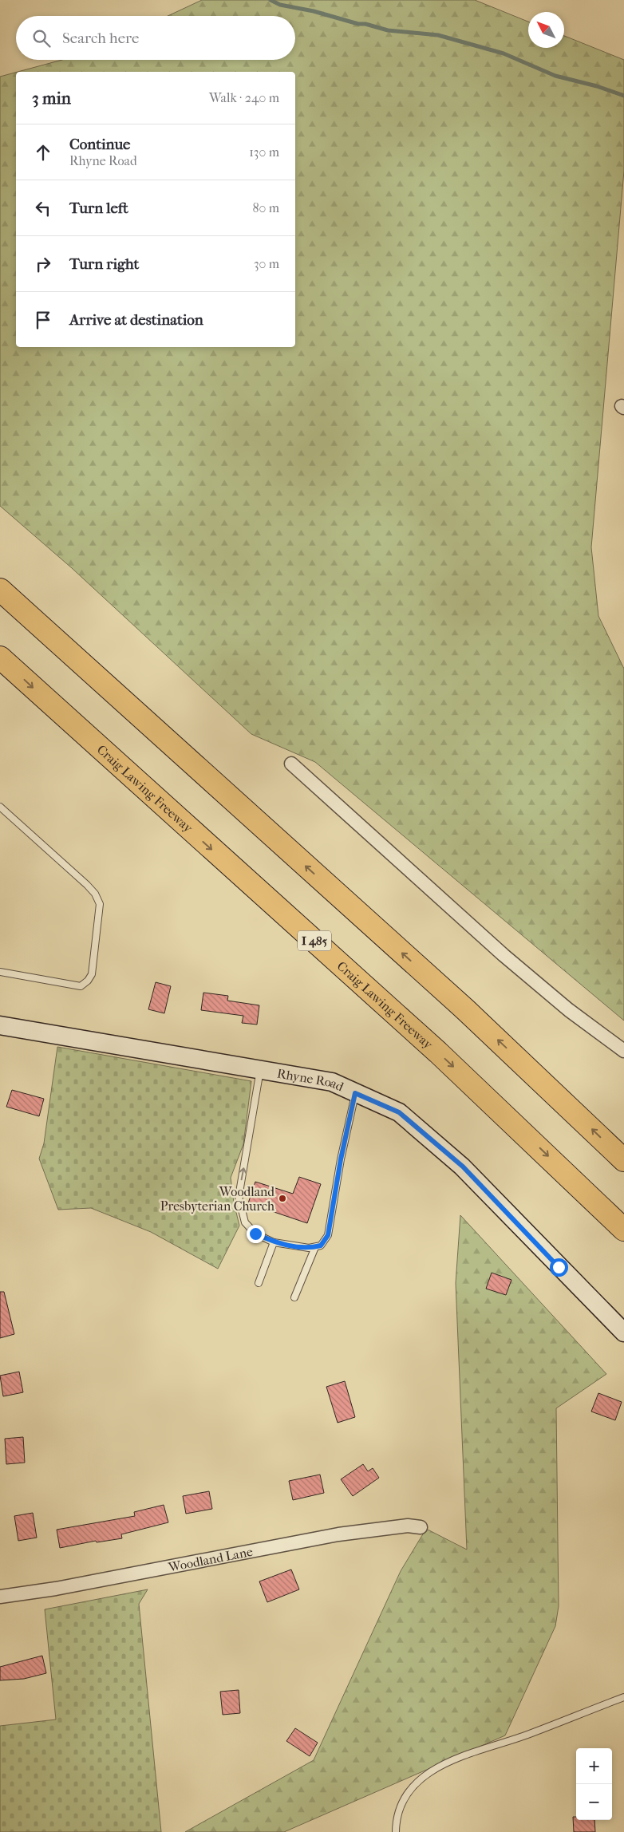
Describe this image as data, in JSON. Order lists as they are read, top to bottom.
{
  "streets": {
    "highway": ["Craig Lawing Freeway", "I 485"],
    "street": ["Rhyne Road", "Woodland Lane"]
  },
  "places": ["Woodland Presbyterian Church"],
  "north": "top left",
  "page": {
    "search": "Search here",
    "heading": ["3 min", "Walk · 240 m"],
    "list": [
      ["Continue", "Rhyne Road", "130 m"],
      ["Turn left", "80 m"],
      ["Turn right", "30 m"],
      "Arrive at destination"
    ],
    "map_buttons": ["+", "−"]
  }
}
